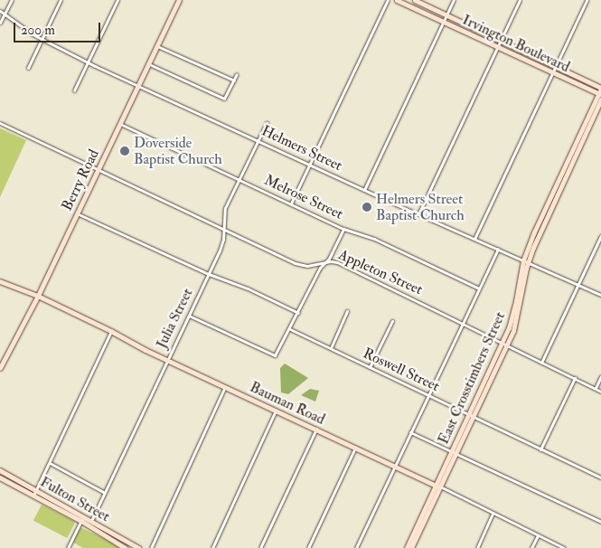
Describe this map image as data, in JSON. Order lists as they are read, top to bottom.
{
  "streets": {
    "main road": [
      "Irvington Boulevard",
      "Berry Road",
      "East Crosstimbers Street",
      "Bauman Road",
      "Fulton Street"
    ],
    "street": [
      "Helmers Street",
      "Melrose Street",
      "Appleton Street",
      "Julia Street",
      "Roswell Street"
    ]
  },
  "crossings": [
    ["Irvington Boulevard", "East Crosstimbers Street"],
    ["Helmers Street", "Berry Road"],
    ["Helmers Street", "Julia Street"],
    ["Helmers Street", "East Crosstimbers Street"],
    ["Berry Road", "Melrose Street"],
    ["Berry Road", "Appleton Street"],
    ["Berry Road", "Bauman Road"],
    ["Melrose Street", "Julia Street"],
    ["Appleton Street", "Julia Street"],
    ["Appleton Street", "East Crosstimbers Street"],
    ["Julia Street", "Bauman Road"],
    ["Julia Street", "Fulton Street"],
    ["Roswell Street", "East Crosstimbers Street"],
    ["East Crosstimbers Street", "Bauman Road"]
  ],
  "places": ["Doverside Baptist Church", "Helmers Street Baptist Church"],
  "scale_bar": "200 m"
}
